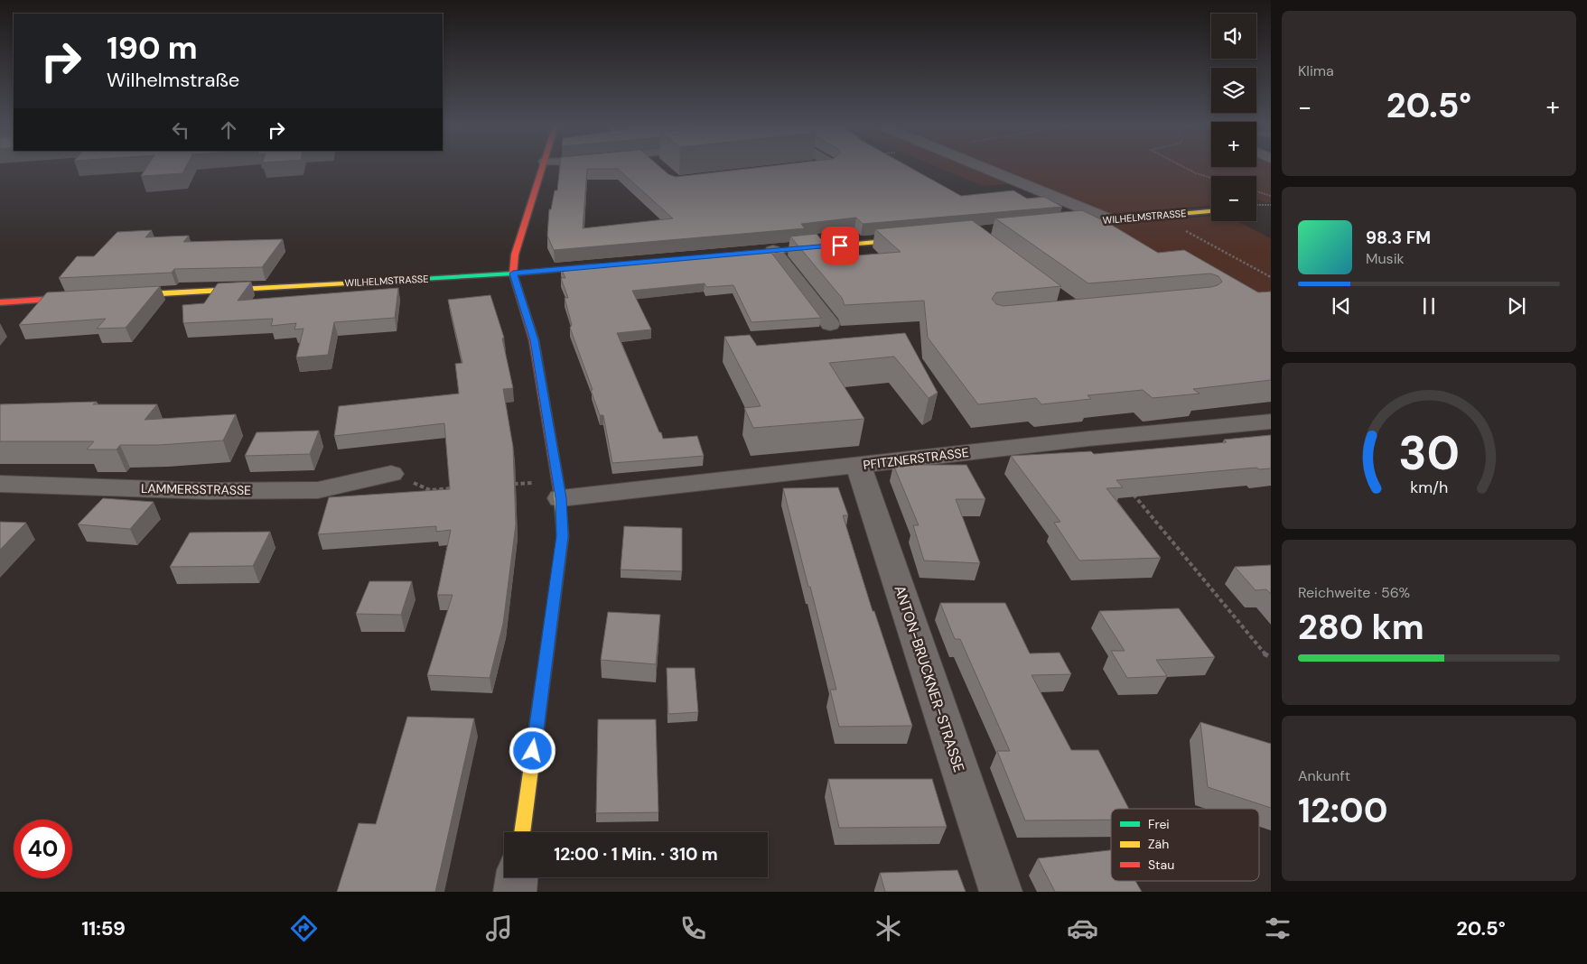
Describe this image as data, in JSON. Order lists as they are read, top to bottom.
{
  "streets": {
    "street": [
      "WILHELMSTRASSE",
      "PFITZNERSTRASSE",
      "LAMMERSSTRASSE",
      "ANTON-BRUCKNER-STRASSE"
    ]
  },
  "crossings": [
    ["PFITZNERSTRASSE", "ANTON-BRUCKNER-STRASSE"]
  ],
  "legend": ["Frei", "Zäh", "Stau"],
  "page": {
    "tile": [
      "Klima",
      ["Reichweite · 56%", "280 km"],
      ["Ankunft", "12:00"]
    ],
    "map_buttons": ["+", "−"],
    "turn": ["190 m", "Wilhelmstraße"],
    "heat": ["−", "20.5°", "+"],
    "song": ["98.3 FM", "Musik"],
    "limit": "40",
    "trip": "12:00 · 1 Min. · 310 m",
    "tabs": ["11:59", "20.5°"],
    "gauge": ["30", "km/h"]
  }
}
